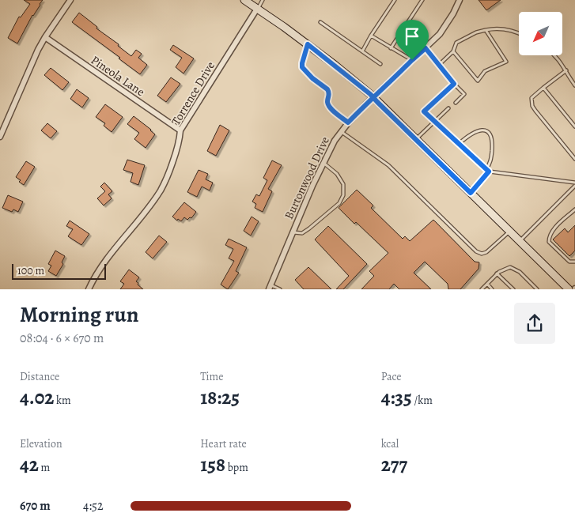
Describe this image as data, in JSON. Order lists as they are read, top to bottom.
{
  "streets": {
    "street": ["Pineola Lane", "Torrence Drive", "Burtonwood Drive"]
  },
  "crossings": [
    ["Pineola Lane", "Torrence Drive"]
  ],
  "scale_bar": "100 m",
  "north": "bottom left",
  "page": {
    "scale": "100 m",
    "heading": ["Morning run", "08:04 · 6 × 670 m"],
    "stats": [
      ["Distance", "4.02 km"],
      ["Time", "18:25"],
      ["Pace", "4:35 /km"],
      ["Elevation", "42 m"],
      ["Heart rate", "158 bpm"],
      ["kcal", "277"]
    ],
    "list": [
      {
        "name": "670 m",
        "note": "4:52"
      }
    ]
  }
}
